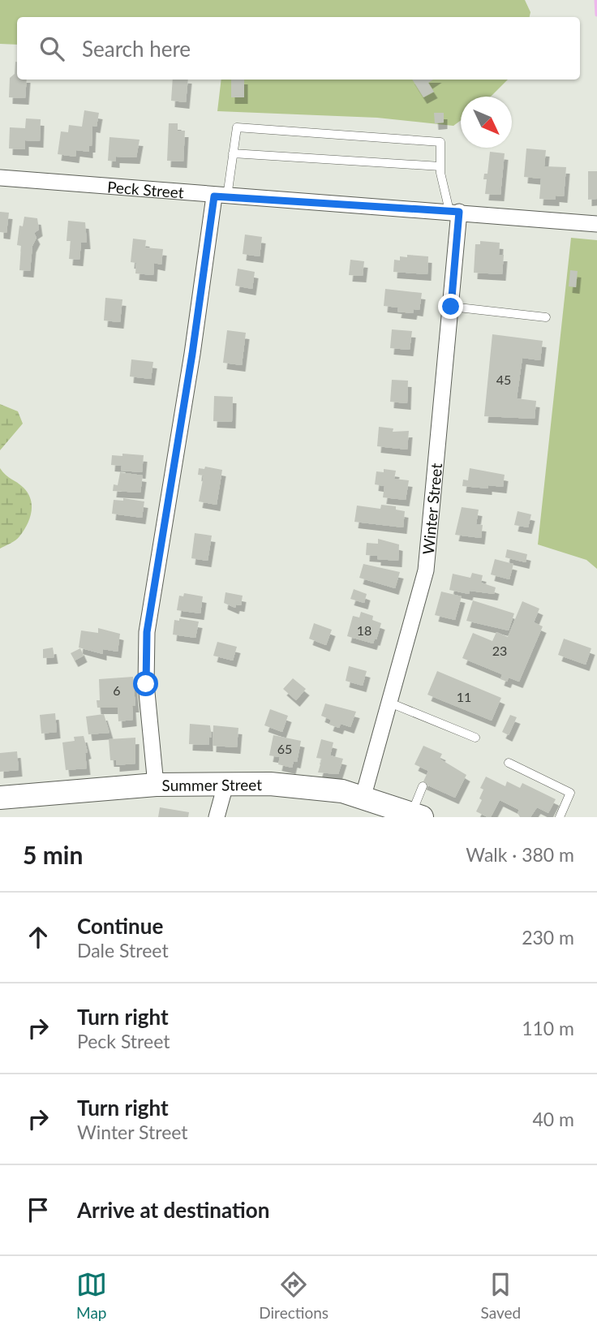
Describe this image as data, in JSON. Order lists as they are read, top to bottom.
{
  "streets": {
    "main road": ["Summer Street"],
    "street": ["Peck Street", "Winter Street"]
  },
  "crossings": [
    ["Peck Street", "Winter Street"],
    ["Winter Street", "Summer Street"]
  ],
  "house_numbers": [
    "45",
    "18",
    "23",
    "6",
    "11",
    "65"
  ],
  "north": "bottom right",
  "page": {
    "search": "Search here",
    "heading": ["5 min", "Walk · 380 m"],
    "list": [
      ["Continue", "Dale Street", "230 m"],
      ["Turn right", "Peck Street", "110 m"],
      ["Turn right", "Winter Street", "40 m"],
      "Arrive at destination"
    ],
    "nav": ["Map", "Directions", "Saved"]
  }
}
